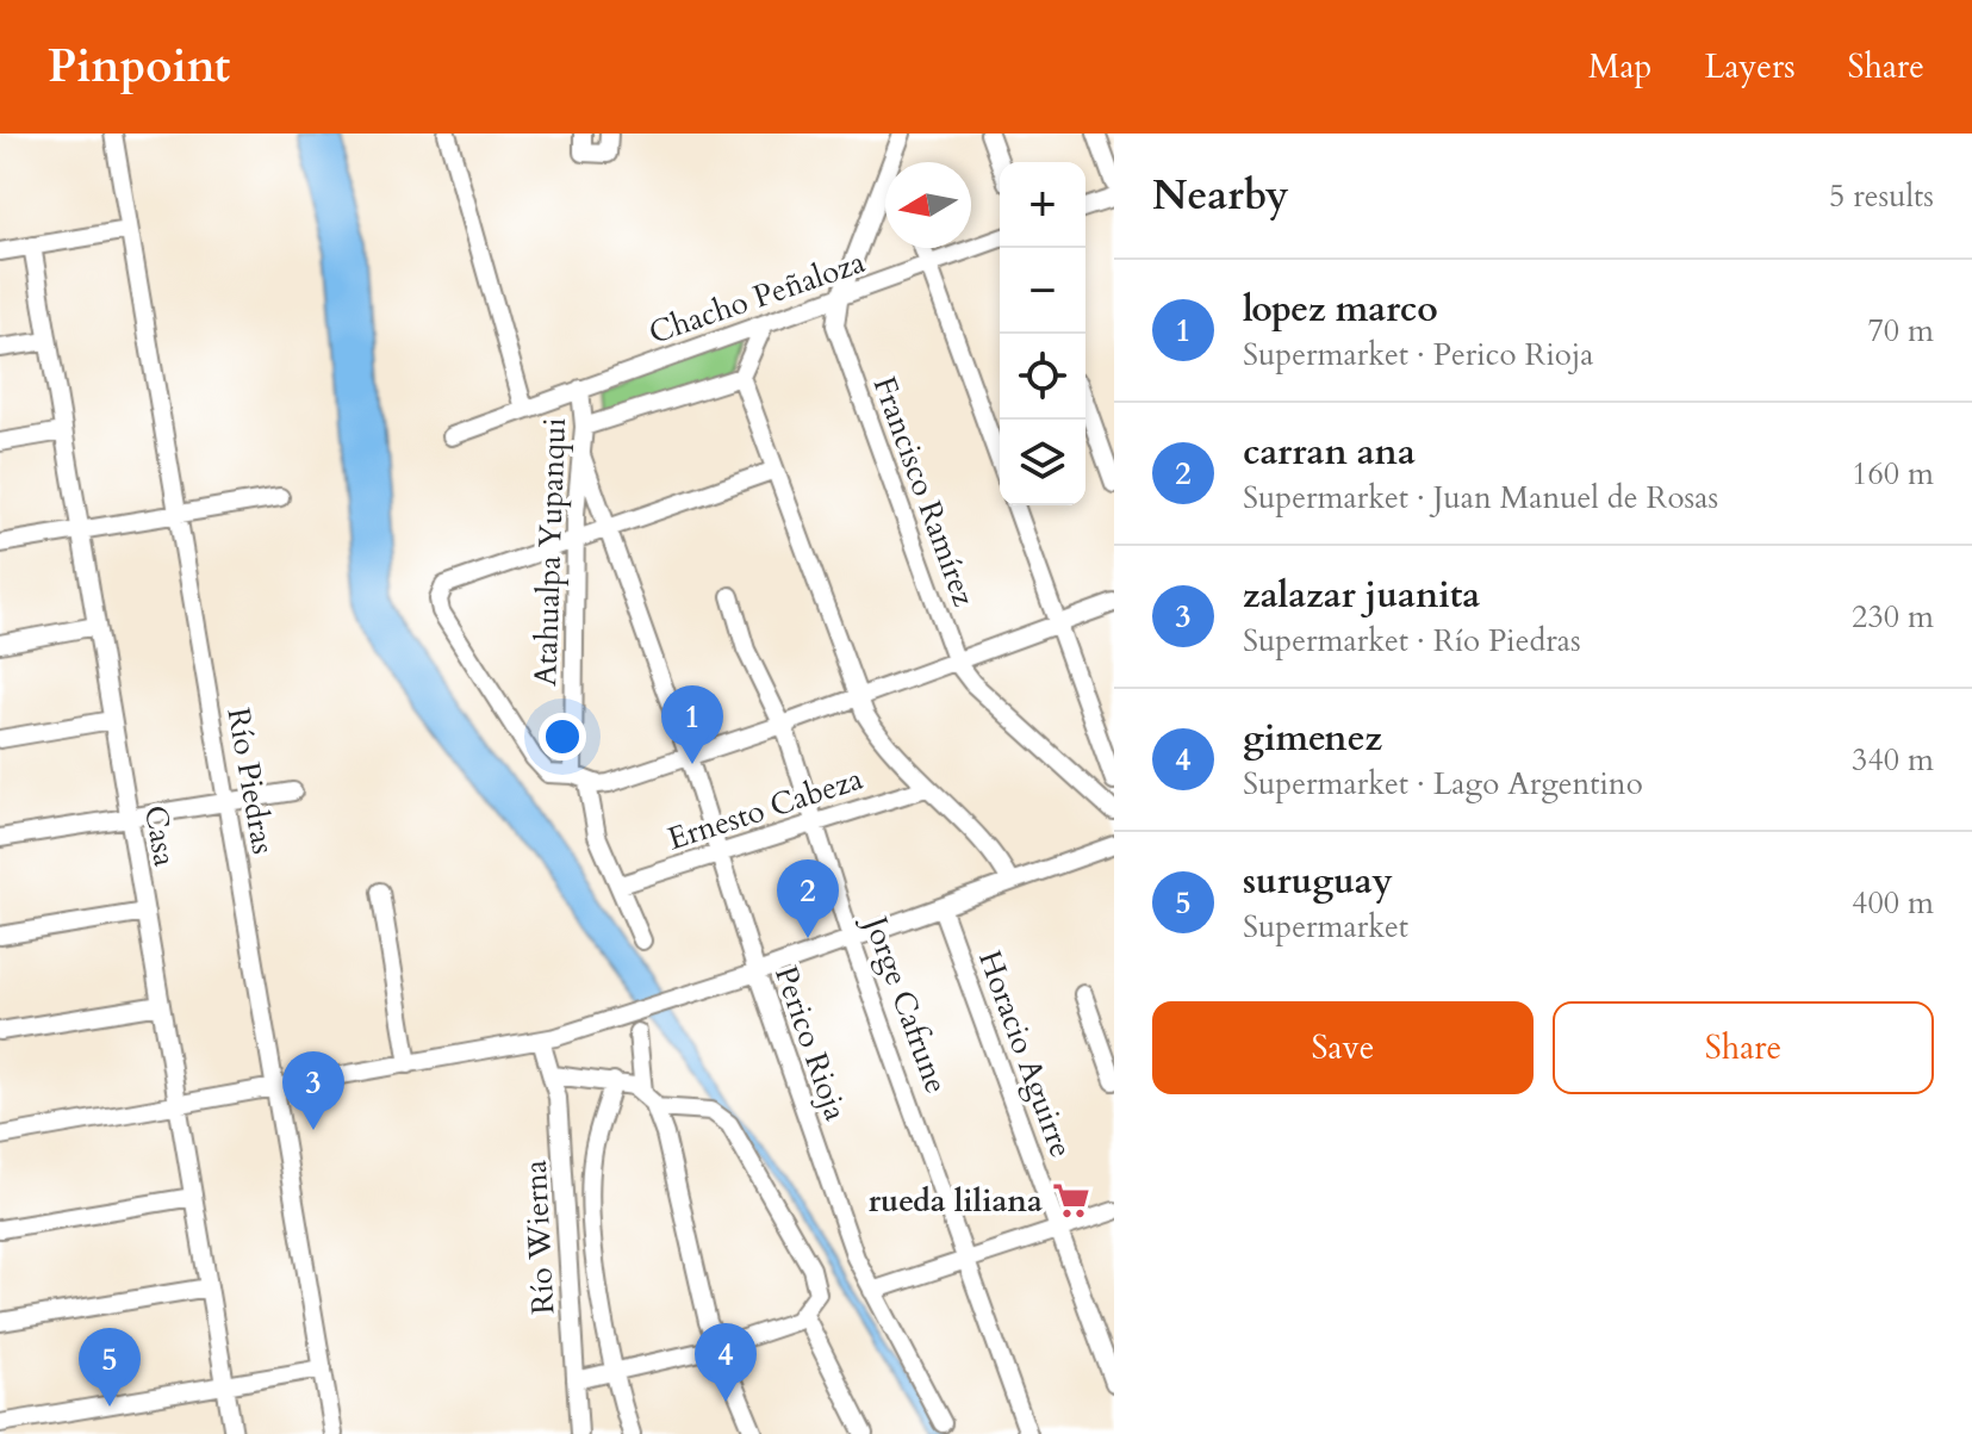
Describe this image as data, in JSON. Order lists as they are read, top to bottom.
{
  "streets": {
    "street": [
      "Chacho Peñaloza",
      "Francisco Ramírez",
      "Atahualpa Yupanqui",
      "Río Piedras",
      "Ernesto Cabeza",
      "Casa",
      "Jorge Cafrune",
      "Perico Rioja",
      "Horacio Aguirre",
      "Río Wierna"
    ]
  },
  "crossings": [
    ["Chacho Peñaloza", "Francisco Ramírez"],
    ["Chacho Peñaloza", "Atahualpa Yupanqui"],
    ["Atahualpa Yupanqui", "Ernesto Cabeza"],
    ["Atahualpa Yupanqui", "Perico Rioja"],
    ["Ernesto Cabeza", "Jorge Cafrune"],
    ["Ernesto Cabeza", "Perico Rioja"]
  ],
  "places": {
    "supermarket": ["rueda liliana"]
  },
  "north": "left",
  "page": {
    "header": "Pinpoint",
    "nav": ["Map", "Layers", "Share"],
    "heading": ["Nearby", "5 results"],
    "map_buttons": ["+", "−"],
    "list": [
      {
        "mark": "1",
        "name": "lopez marco",
        "note": "Supermarket · Perico Rioja",
        "value": "70 m"
      },
      {
        "mark": "2",
        "name": "carran ana",
        "note": "Supermarket · Juan Manuel de Rosas",
        "value": "160 m"
      },
      {
        "mark": "3",
        "name": "zalazar juanita",
        "note": "Supermarket · Río Piedras",
        "value": "230 m"
      },
      {
        "mark": "4",
        "name": "gimenez",
        "note": "Supermarket · Lago Argentino",
        "value": "340 m"
      },
      {
        "mark": "5",
        "name": "suruguay",
        "note": "Supermarket",
        "value": "400 m"
      }
    ],
    "pins": [
      "1",
      "2",
      "3",
      "4",
      "5"
    ],
    "buttons": ["Save", "Share"]
  }
}
